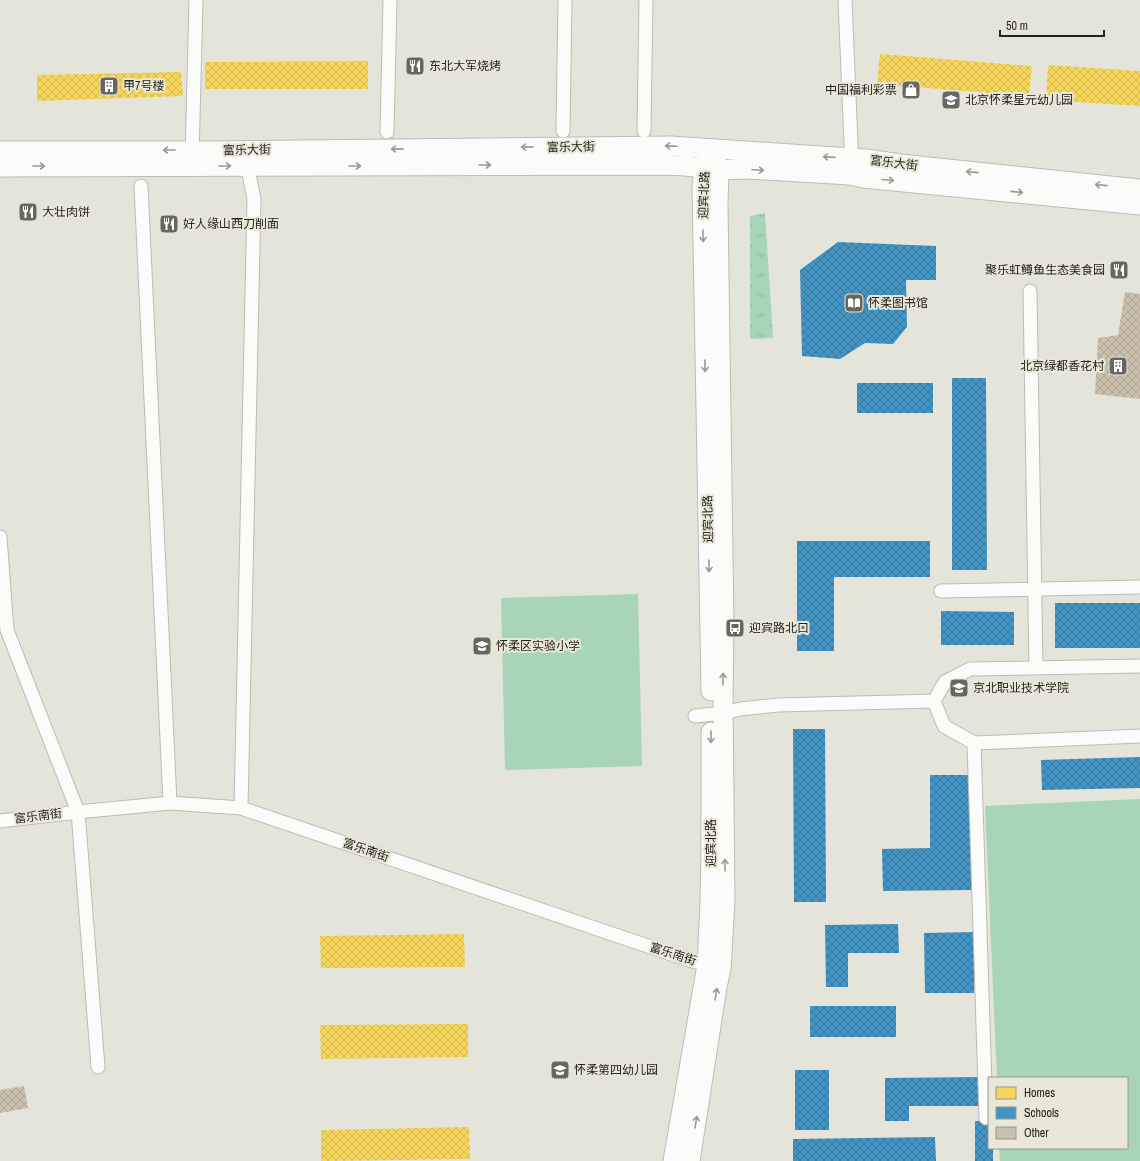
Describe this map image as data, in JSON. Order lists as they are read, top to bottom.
{
  "streets": {
    "main road": ["富乐大街", "迎宾北路"],
    "street": ["富乐南街"]
  },
  "crossings": [
    ["富乐大街", "迎宾北路"],
    ["迎宾北路", "富乐南街"]
  ],
  "places": {
    "restaurant": [
      "东北大军烧烤",
      "大壮肉饼",
      "好人缘山西刀削面",
      "聚乐虹鳟鱼生态美食园"
    ],
    "building": ["甲7号楼", "北京绿都香花村"],
    "shop": ["中国福利彩票"],
    "school or university": [
      "北京怀柔星元幼儿园",
      "怀柔区实验小学",
      "京北职业技术学院",
      "怀柔第四幼儿园"
    ],
    "library": ["怀柔图书馆"],
    "bus stop": ["迎宾路北口"]
  },
  "legend": ["Homes", "Schools", "Other"],
  "scale_bar": "50 m"
}
